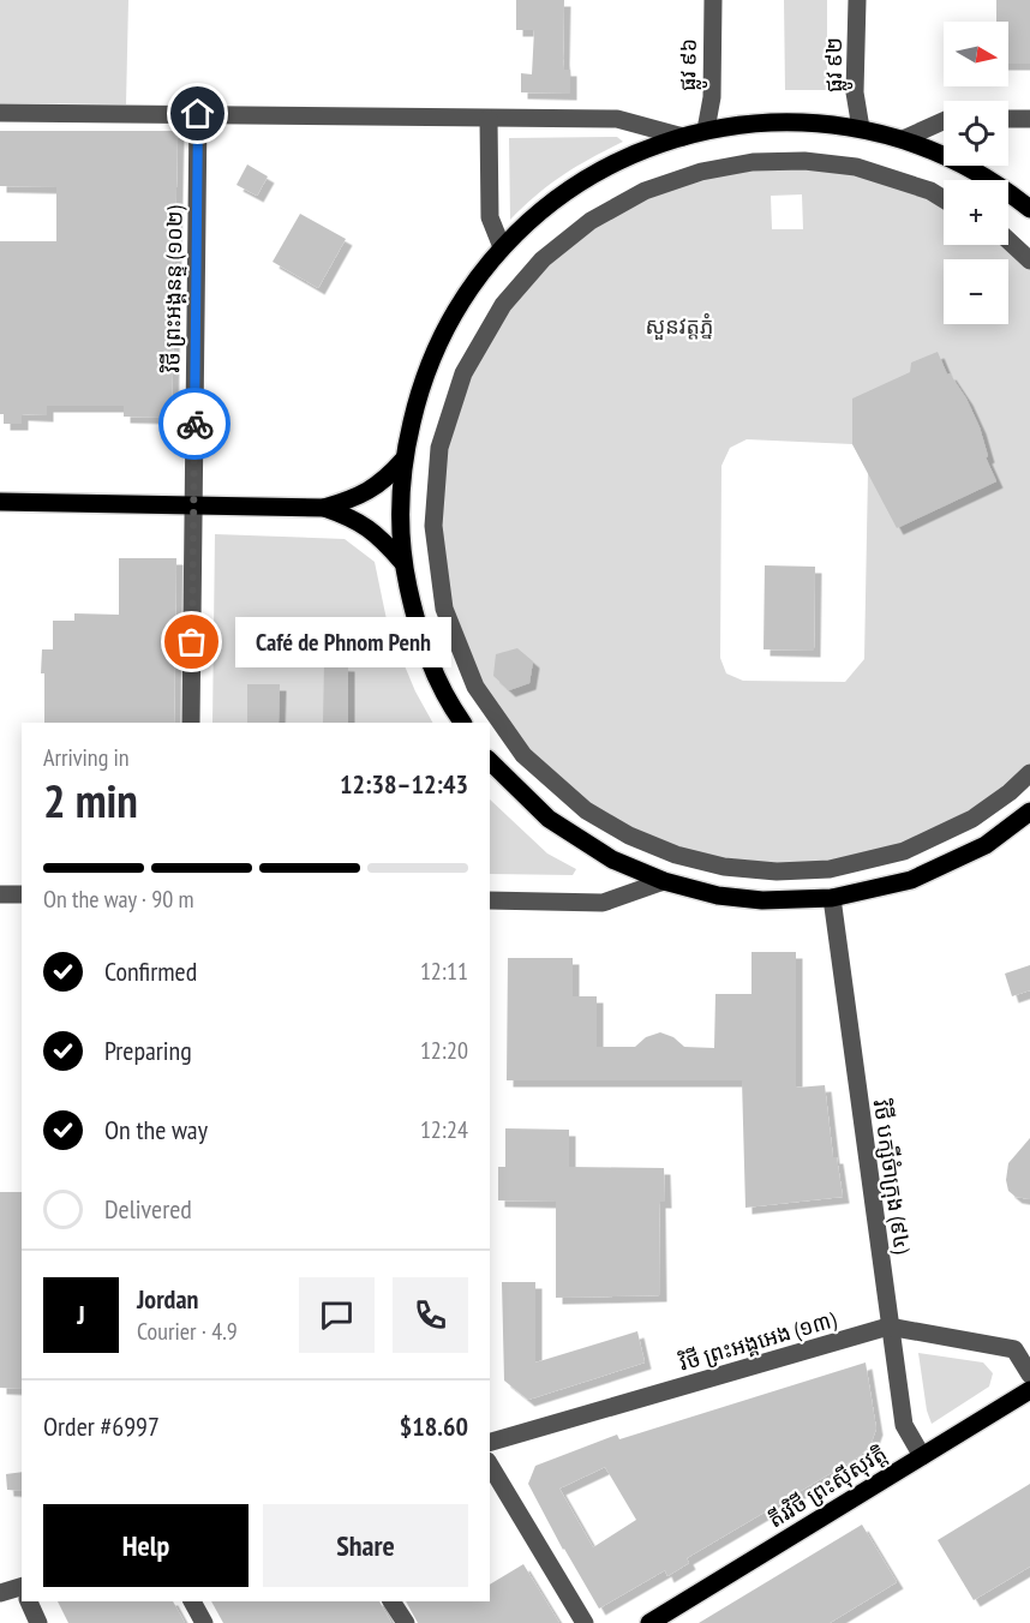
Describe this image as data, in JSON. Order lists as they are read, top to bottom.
{
  "streets": {
    "main road": ["តីរវិថី ព្រះស៊ីសុវត្តិ"],
    "street": [
      "ផ្លូវ ៩៦",
      "ផ្លូវ ៩២",
      "វិថី ព្រះអង្គនន្ទ (១០២)",
      "វិថី បក្សីចំាក្រុង (៩៤)",
      "វិថី ព្រះអង្គអេង (១៣)"
    ]
  },
  "crossings": [
    ["វិថី បក្សីចំាក្រុង (៩៤)", "វិថី ព្រះអង្គអេង (១៣)"],
    ["វិថី បក្សីចំាក្រុង (៩៤)", "តីរវិថី ព្រះស៊ីសុវត្តិ"]
  ],
  "parks": ["សួនវត្ដភ្នំ"],
  "places": ["Café de Phnom Penh"],
  "north": "right",
  "page": {
    "map_buttons": ["+", "−"],
    "bubble": "Café de Phnom Penh",
    "heading": ["2 min", "Arriving in", "12:38–12:43"],
    "panel": [
      "Jordan",
      "Courier · 4.9",
      "Order #6997",
      "$18.60"
    ],
    "bar": "On the way · 90 m",
    "list": [
      ["Confirmed", "12:11"],
      ["Preparing", "12:20"],
      ["On the way", "12:24"],
      "Delivered"
    ],
    "round": "J",
    "buttons": ["Help", "Share"]
  }
}
